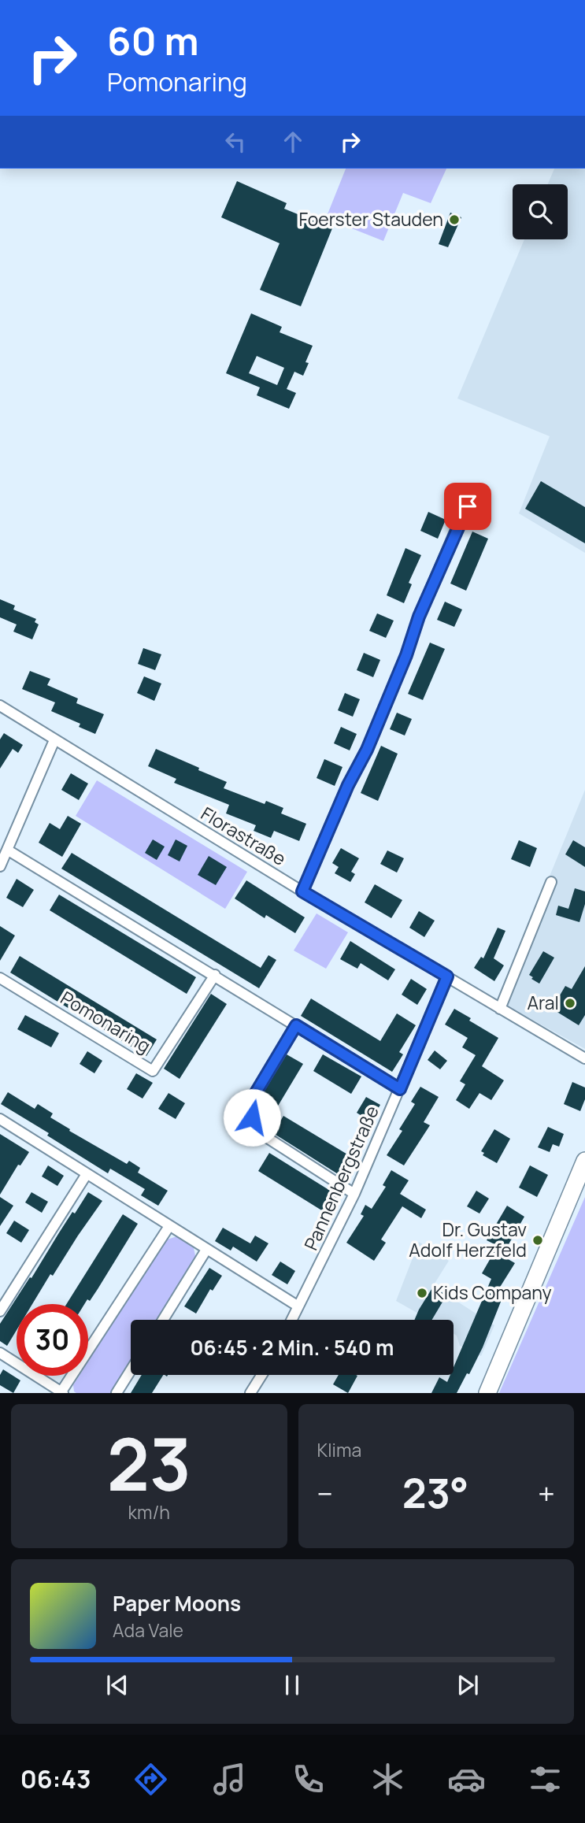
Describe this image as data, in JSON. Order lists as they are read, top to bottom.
{
  "streets": {
    "street": ["Florastraße", "Pomonaring", "Pannenbergstraße"]
  },
  "crossings": [
    ["Florastraße", "Pannenbergstraße"]
  ],
  "places": [
    "Foerster Stauden",
    "Aral",
    "Dr. Gustav Adolf Herzfeld",
    "Kids Company"
  ],
  "page": {
    "turn": ["60 m", "Pomonaring"],
    "limit": "30",
    "trip": "06:45 · 2 Min. · 540 m",
    "tile": [
      ["23", "km/h"],
      "Klima"
    ],
    "heat": ["−", "23°", "+"],
    "song": ["Paper Moons", "Ada Vale"],
    "tabs": "06:43"
  }
}
